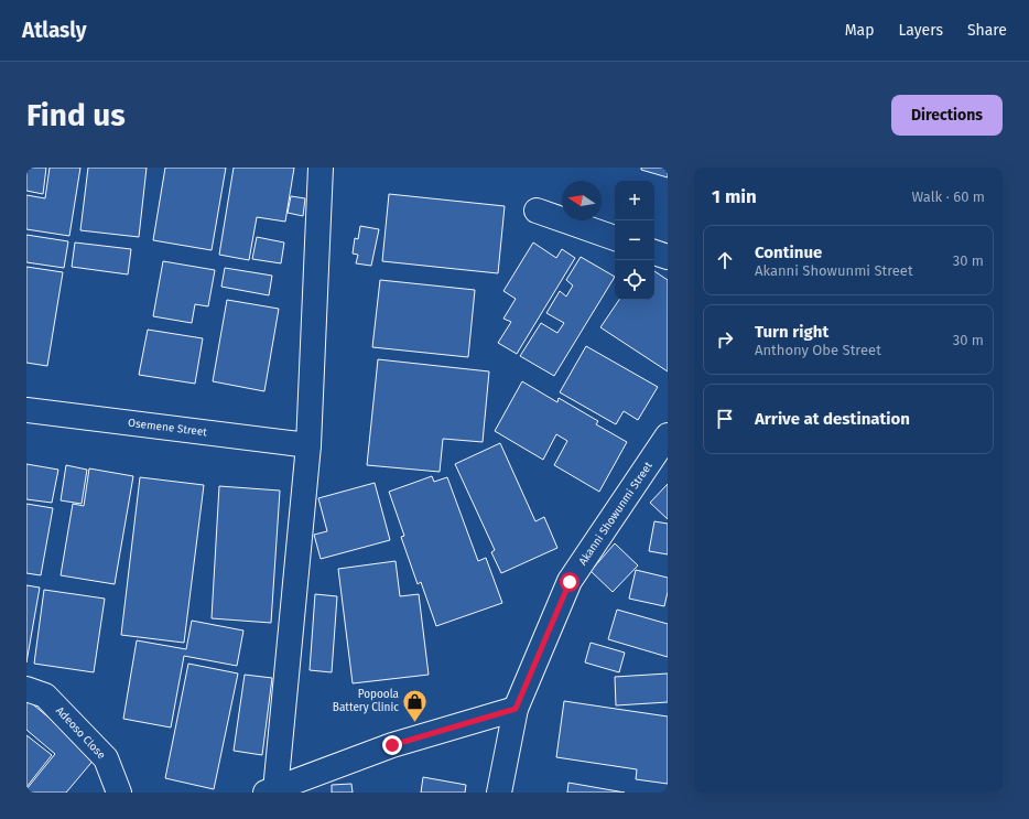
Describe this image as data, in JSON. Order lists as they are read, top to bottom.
{
  "streets": {
    "street": ["Osemene Street", "Akanni Showunmi Street", "Adeoso Close"]
  },
  "places": {
    "shop": ["Popoola Battery Clinic"]
  },
  "north": "left",
  "page": {
    "header": "Atlasly",
    "nav": ["Map", "Layers", "Share"],
    "buttons": "Directions",
    "title": "Find us",
    "heading": ["1 min", "Walk · 60 m"],
    "map_buttons": ["+", "−"],
    "list": [
      ["Continue", "Akanni Showunmi Street", "30 m"],
      ["Turn right", "Anthony Obe Street", "30 m"],
      "Arrive at destination"
    ]
  }
}
